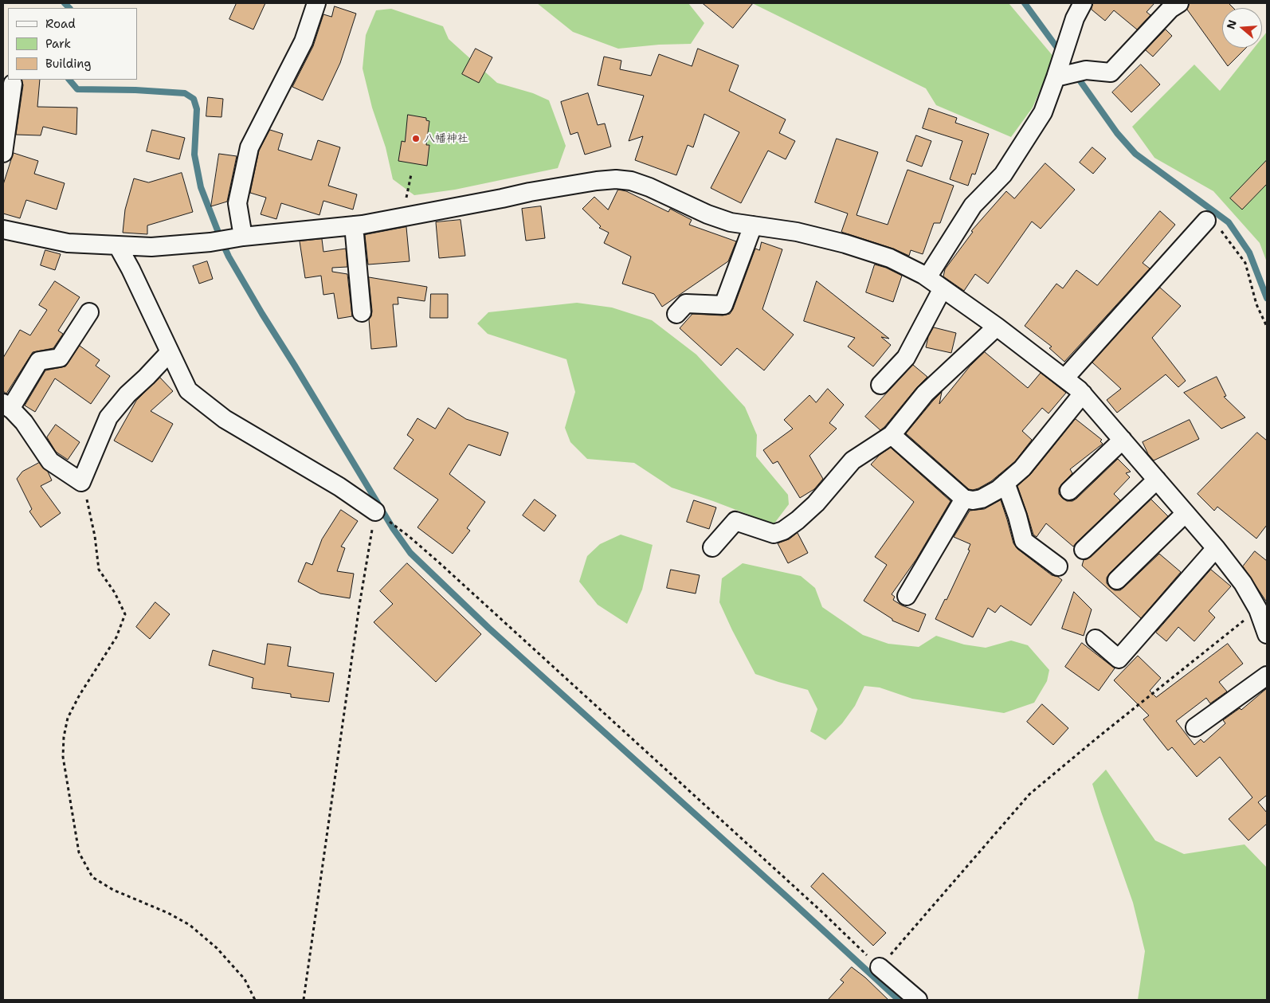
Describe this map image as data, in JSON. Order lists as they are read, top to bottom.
{
  "places": ["八幡神社"],
  "legend": ["Road", "Park", "Building"],
  "north": "left"
}
